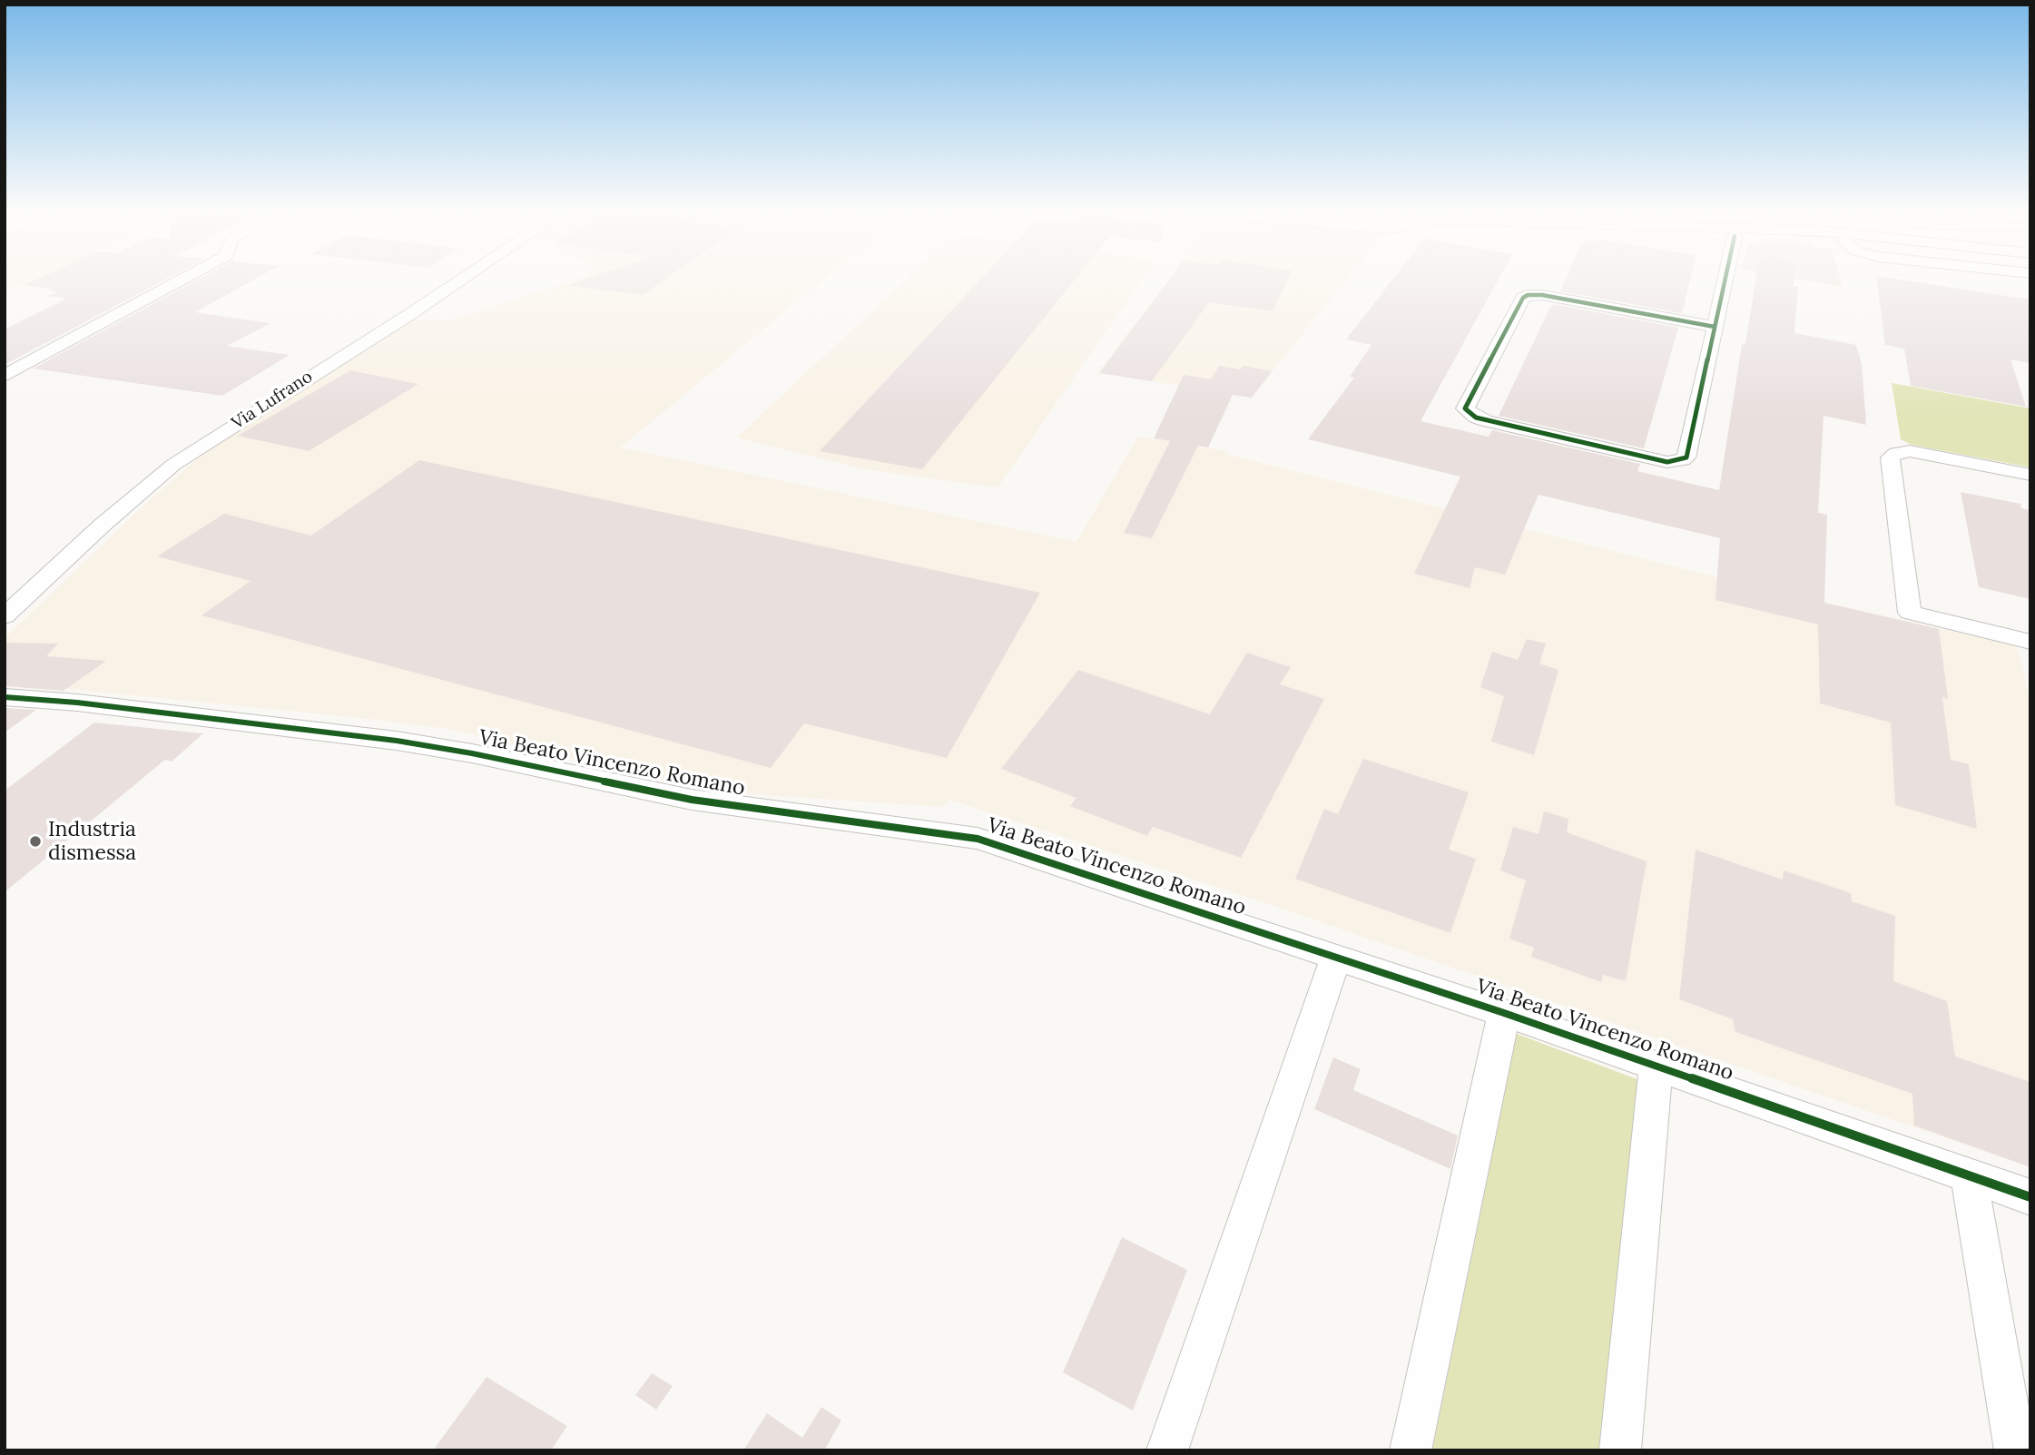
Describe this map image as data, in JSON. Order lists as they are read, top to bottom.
{
  "streets": {
    "street": ["Via Lufrano", "Via Beato Vincenzo Romano"]
  },
  "places": ["Industria dismessa"]
}
